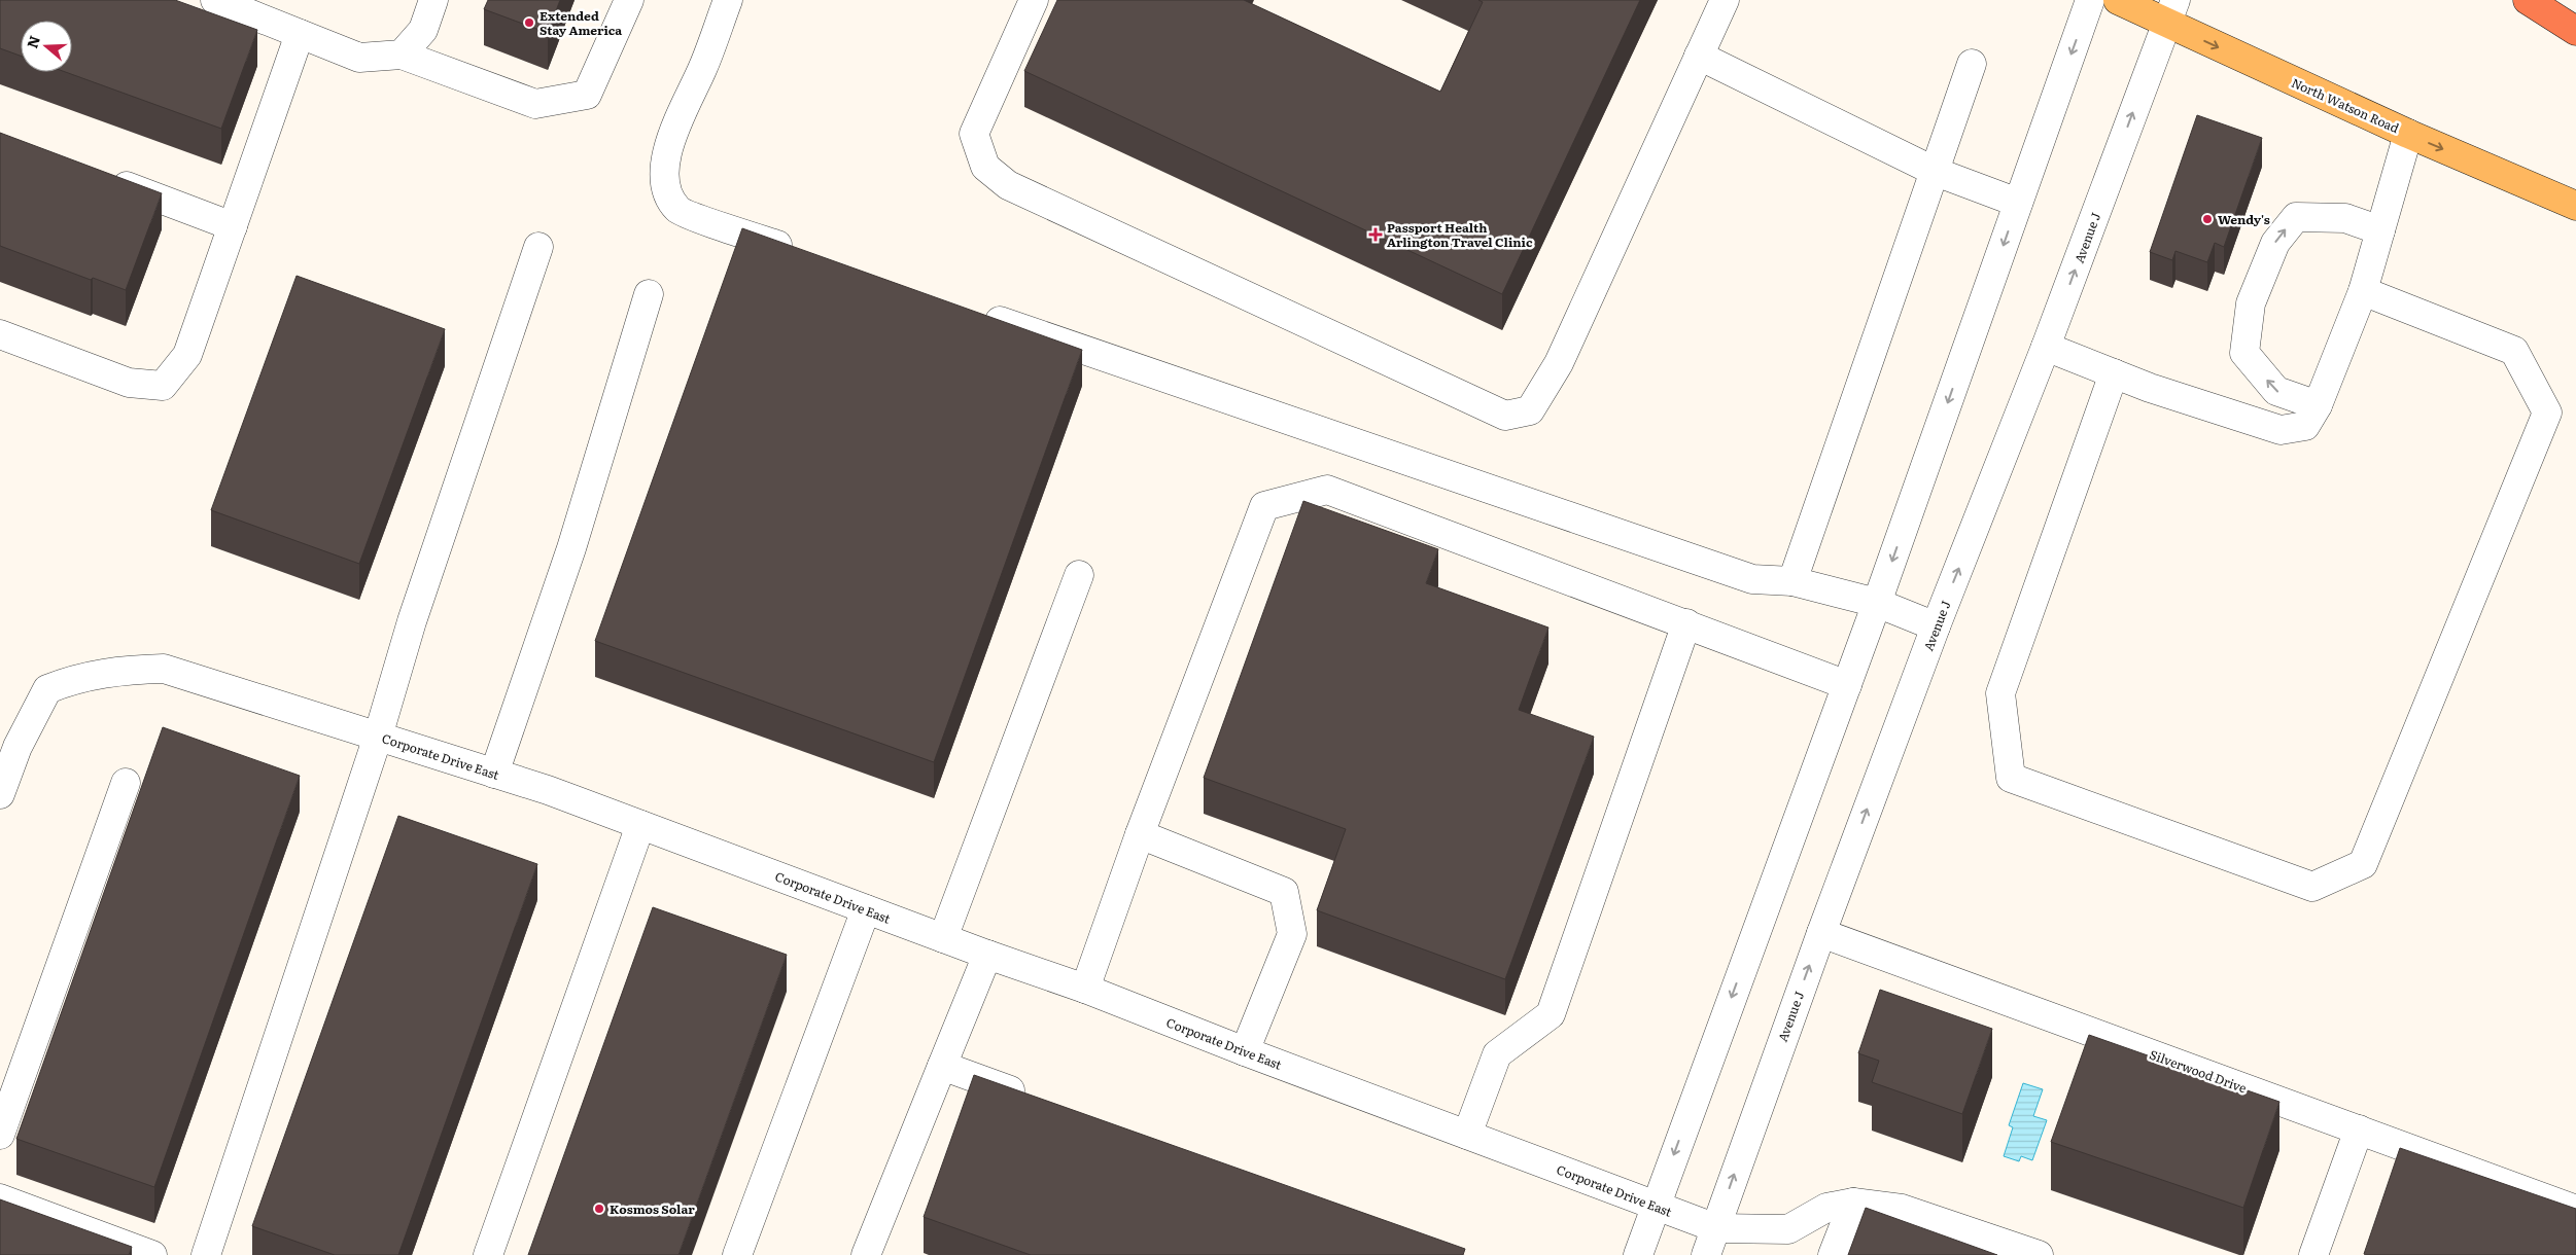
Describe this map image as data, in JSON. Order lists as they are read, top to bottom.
{
  "streets": {
    "main road": ["North Watson Road"],
    "street": ["Avenue J", "Corporate Drive East", "Silverwood Drive"]
  },
  "crossings": [
    ["North Watson Road", "Avenue J"],
    ["Avenue J", "Corporate Drive East"],
    ["Avenue J", "Silverwood Drive"]
  ],
  "one_way": ["North Watson Road"],
  "places": {
    "other": ["Extended Stay America", "Wendy's", "Kosmos Solar"],
    "health": ["Passport Health Arlington Travel Clinic"]
  },
  "north": "left"
}
